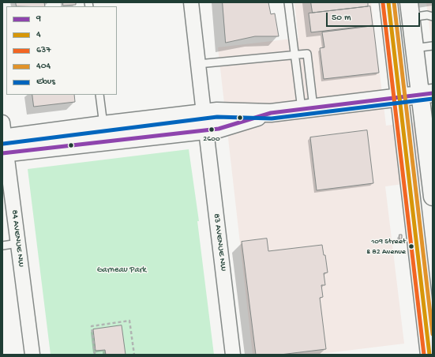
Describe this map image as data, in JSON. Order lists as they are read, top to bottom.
{
  "streets": {
    "street": ["84 AVENUE NW", "83 AVENUE NW"]
  },
  "parks": ["Garneau Park"],
  "places": ["2600", "109 Street & 82 Avenue"],
  "lines": [
    "transit line 4",
    "transit line 404",
    "transit line 637",
    "transit line 9",
    "transit line Ebus"
  ],
  "legend": [
    "9",
    "4",
    "637",
    "404",
    "Ebus"
  ],
  "scale_bar": "50 m"
}
